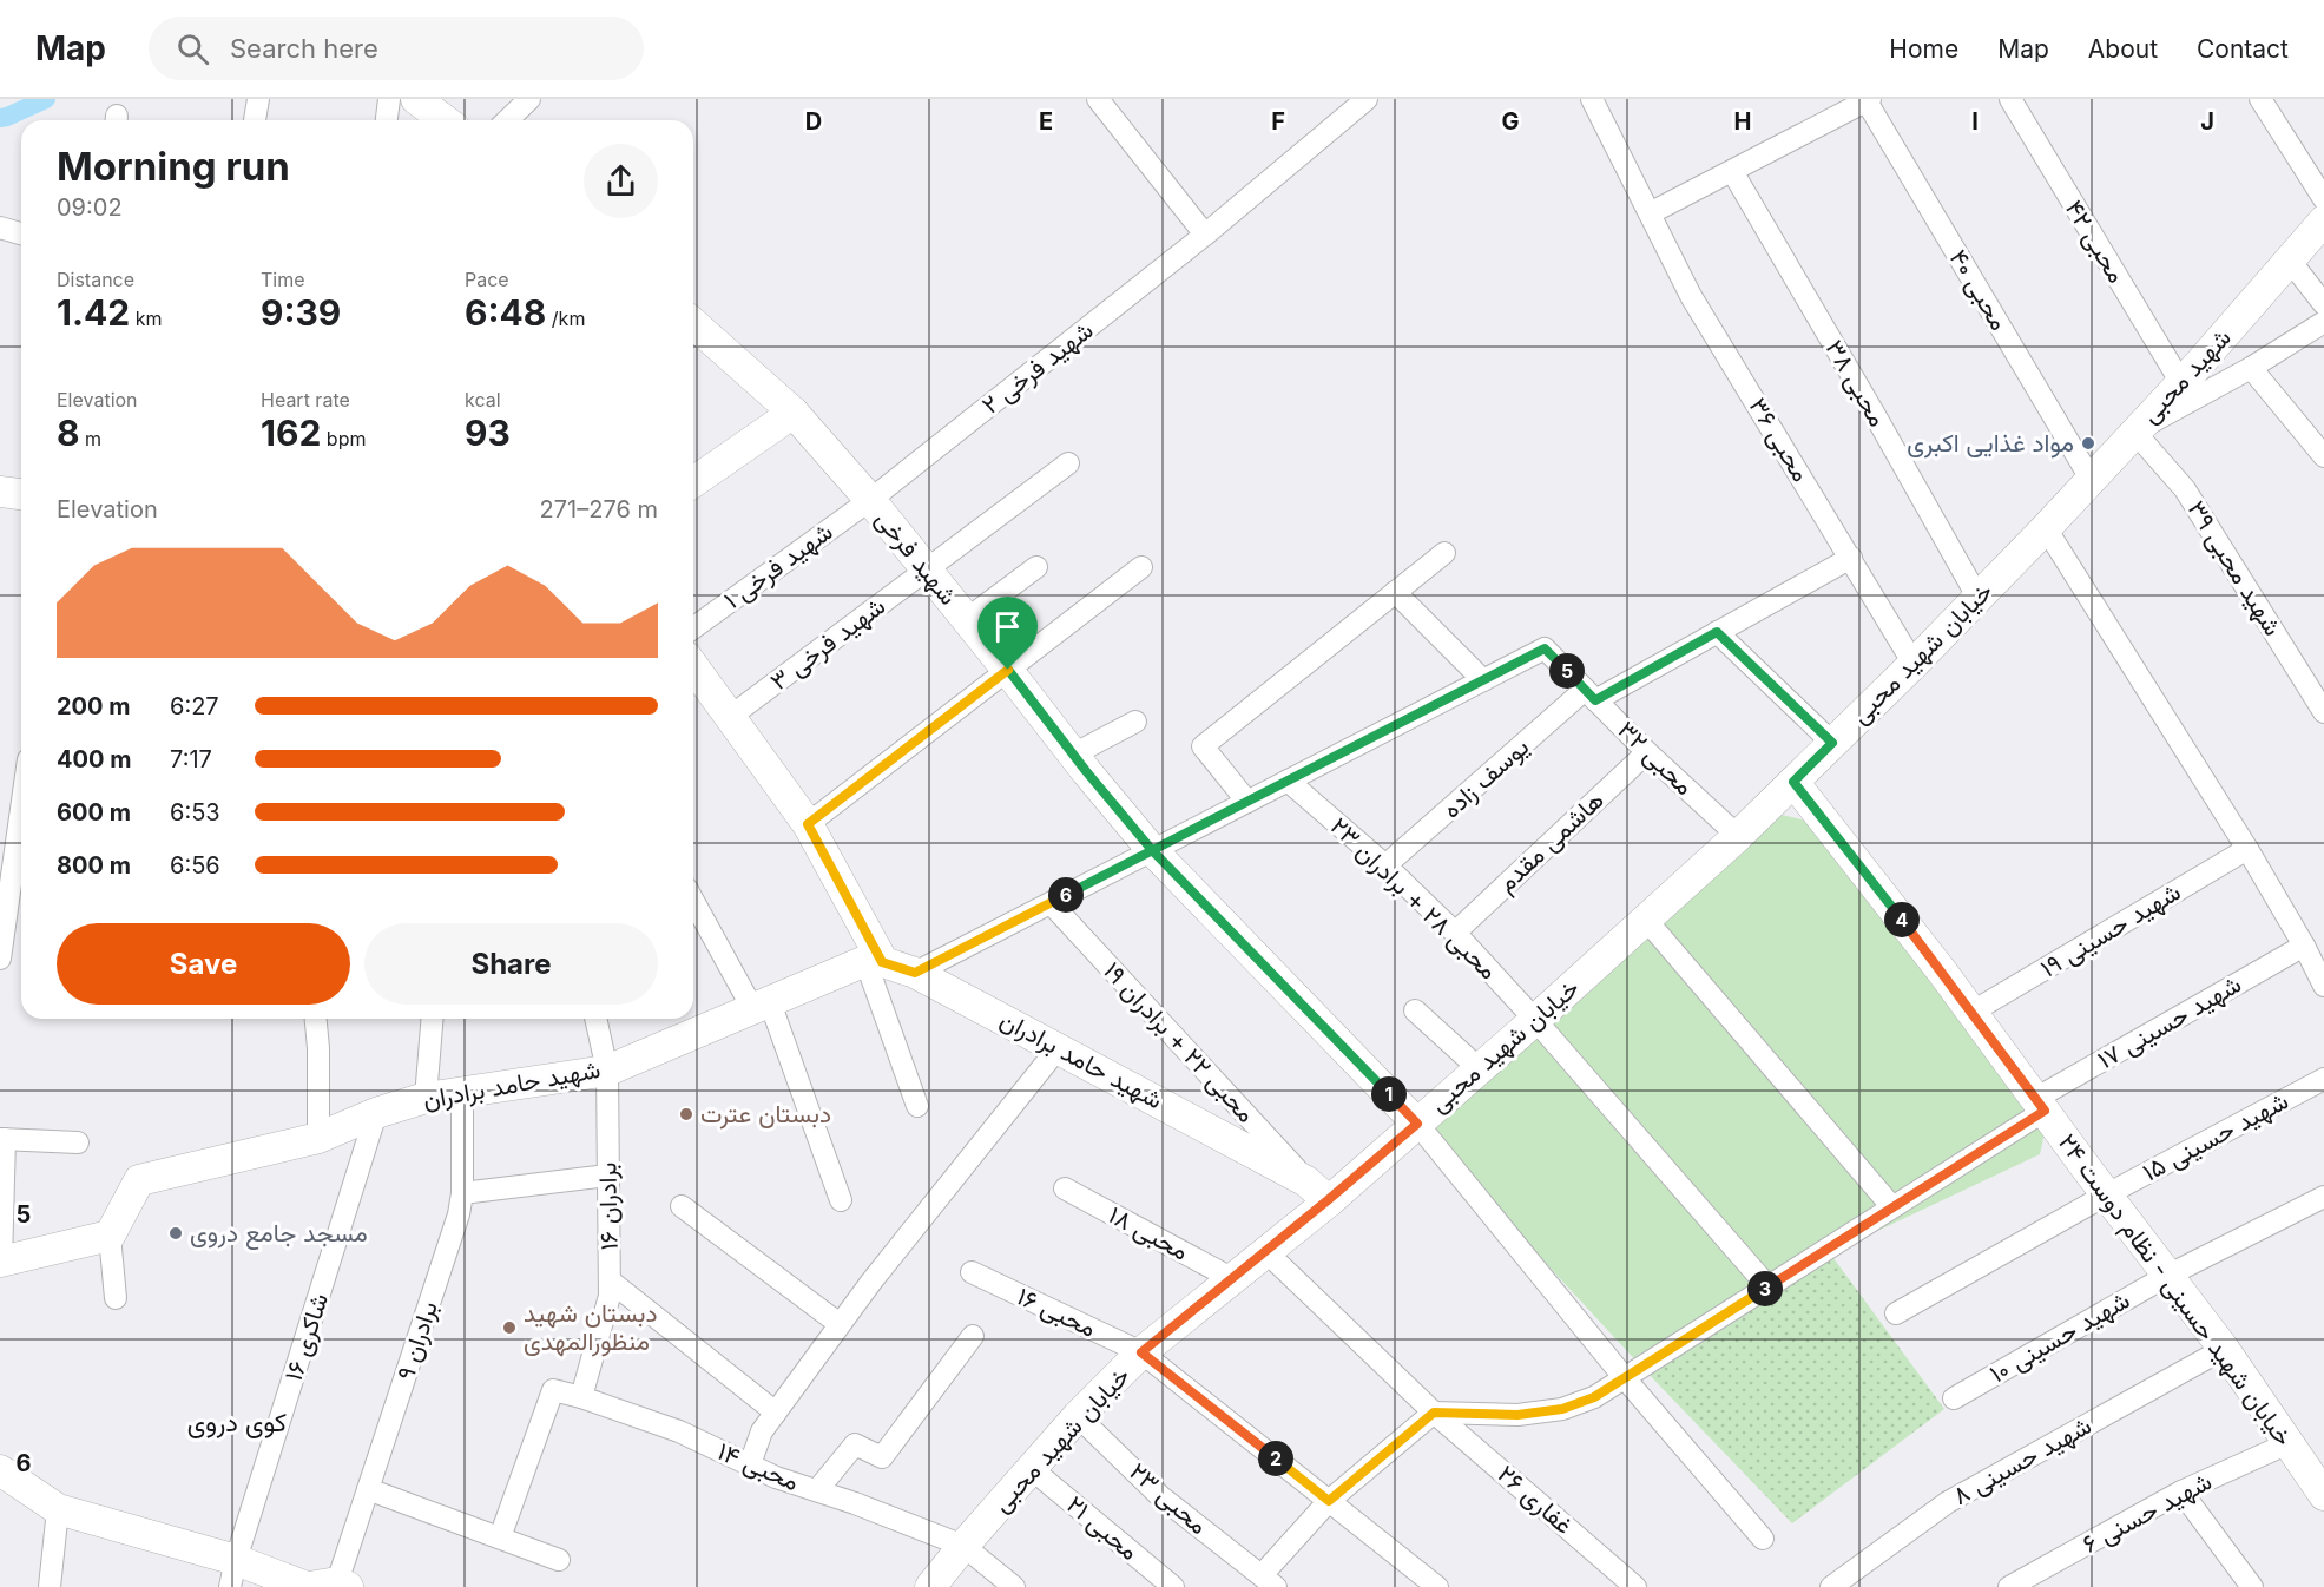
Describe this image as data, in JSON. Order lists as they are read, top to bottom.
{
  "streets": {
    "street": [
      "محبی ۴۲",
      "محبی ۴۰",
      "شهید فرخی ۲",
      "شهید محبی",
      "محبی ۳۸",
      "محبی ۳۶",
      "شهید فرخی",
      "شهید فرخی ۱",
      "شهید محبی ۳۹",
      "شهید فرخی ۳",
      "خیابان شهید محبی",
      "محبی ۳۲",
      "یوسف زاده",
      "هاشمی مقدم",
      "محبی ۲۸ + برادران ۲۳",
      "شهید حسینی ۱۹",
      "شهید حسینی ۱۷",
      "محبی ۲۲ + برادران ۱۹",
      "شهید حامد برادران",
      "شهید حسینی ۱۵",
      "برادران ۱۶",
      "محبی ۱۸",
      "خیابان شهید حسینی - نظام دوست ۲۴",
      "محبی ۱۶",
      "شاکری ۱۶",
      "شهید حسینی ۱۰",
      "برادران ۹",
      "شهید حسینی ۸",
      "محبی ۱۴",
      "محبی ۲۳",
      "غفاری ۲۶",
      "شهید حسنی ۶",
      "محبی ۲۱"
    ]
  },
  "crossings": [
    ["محبی ۴۲", "شهید محبی"],
    ["محبی ۴۰", "شهید محبی"],
    ["شهید فرخی ۲", "شهید فرخی"],
    ["شهید فرخی ۲", "شهید فرخی ۱"],
    ["شهید محبی", "شهید محبی ۳۹"],
    ["شهید محبی", "خیابان شهید محبی"],
    ["محبی ۳۸", "خیابان شهید محبی"],
    ["محبی ۳۶", "خیابان شهید محبی"],
    ["محبی ۳۶", "یوسف زاده"],
    ["شهید فرخی", "شهید فرخی ۱"],
    ["شهید فرخی", "شهید فرخی ۳"],
    ["شهید فرخی", "خیابان شهید محبی"],
    ["خیابان شهید محبی", "محبی ۳۲"],
    ["خیابان شهید محبی", "محبی ۲۸ + برادران ۲۳"],
    ["خیابان شهید محبی", "محبی ۲۲ + برادران ۱۹"],
    ["خیابان شهید محبی", "شهید حامد برادران"],
    ["خیابان شهید محبی", "محبی ۱۸"],
    ["خیابان شهید محبی", "خیابان شهید حسینی - نظام دوست ۲۴"],
    ["خیابان شهید محبی", "محبی ۱۶"],
    ["خیابان شهید محبی", "محبی ۱۴"],
    ["خیابان شهید محبی", "محبی ۲۳"],
    ["خیابان شهید محبی", "غفاری ۲۶"],
    ["خیابان شهید محبی", "محبی ۲۱"],
    ["محبی ۳۲", "یوسف زاده"],
    ["محبی ۳۲", "هاشمی مقدم"],
    ["یوسف زاده", "محبی ۲۸ + برادران ۲۳"],
    ["هاشمی مقدم", "محبی ۲۸ + برادران ۲۳"],
    ["محبی ۲۸ + برادران ۲۳", "شهید حسینی ۱۷"],
    ["شهید حسینی ۱۹", "خیابان شهید حسینی - نظام دوست ۲۴"],
    ["شهید حسینی ۱۷", "خیابان شهید حسینی - نظام دوست ۲۴"],
    ["شهید حسینی ۱۷", "غفاری ۲۶"],
    ["محبی ۲۲ + برادران ۱۹", "شهید حامد برادران"],
    ["شهید حامد برادران", "برادران ۱۶"],
    ["شهید حامد برادران", "شاکری ۱۶"],
    ["شهید حامد برادران", "برادران ۹"],
    ["شهید حسینی ۱۵", "خیابان شهید حسینی - نظام دوست ۲۴"],
    ["برادران ۱۶", "محبی ۱۴"],
    ["خیابان شهید حسینی - نظام دوست ۲۴", "شهید حسینی ۱۰"],
    ["خیابان شهید حسینی - نظام دوست ۲۴", "شهید حسینی ۸"],
    ["خیابان شهید حسینی - نظام دوست ۲۴", "شهید حسنی ۶"]
  ],
  "districts": ["کوی دروی"],
  "places": [
    "مواد غذایی اکبری",
    "دبستان عترت",
    "مسجد جامع دروی",
    "دبستان شهید منظورالمهدی"
  ],
  "page": {
    "header": "Map",
    "search": "Search here",
    "nav": [
      "Home",
      "Map",
      "About",
      "Contact"
    ],
    "heading": ["Morning run", "09:02"],
    "stats": [
      ["Distance", "1.42 km"],
      ["Time", "9:39"],
      ["Pace", "6:48 /km"],
      ["Elevation", "8 m"],
      ["Heart rate", "162 bpm"],
      ["kcal", "93"]
    ],
    "chart": ["Elevation", "271–276 m"],
    "pins": [
      "5",
      "6",
      "4",
      "1",
      "3",
      "2"
    ],
    "list": [
      {
        "name": "200 m",
        "note": "6:27"
      },
      {
        "name": "400 m",
        "note": "7:17"
      },
      {
        "name": "600 m",
        "note": "6:53"
      },
      {
        "name": "800 m",
        "note": "6:56"
      }
    ],
    "buttons": ["Save", "Share"]
  },
  "grid": {
    "columns": [
      "D",
      "E",
      "F",
      "G",
      "H",
      "I",
      "J"
    ],
    "rows": ["5", "6"]
  }
}
